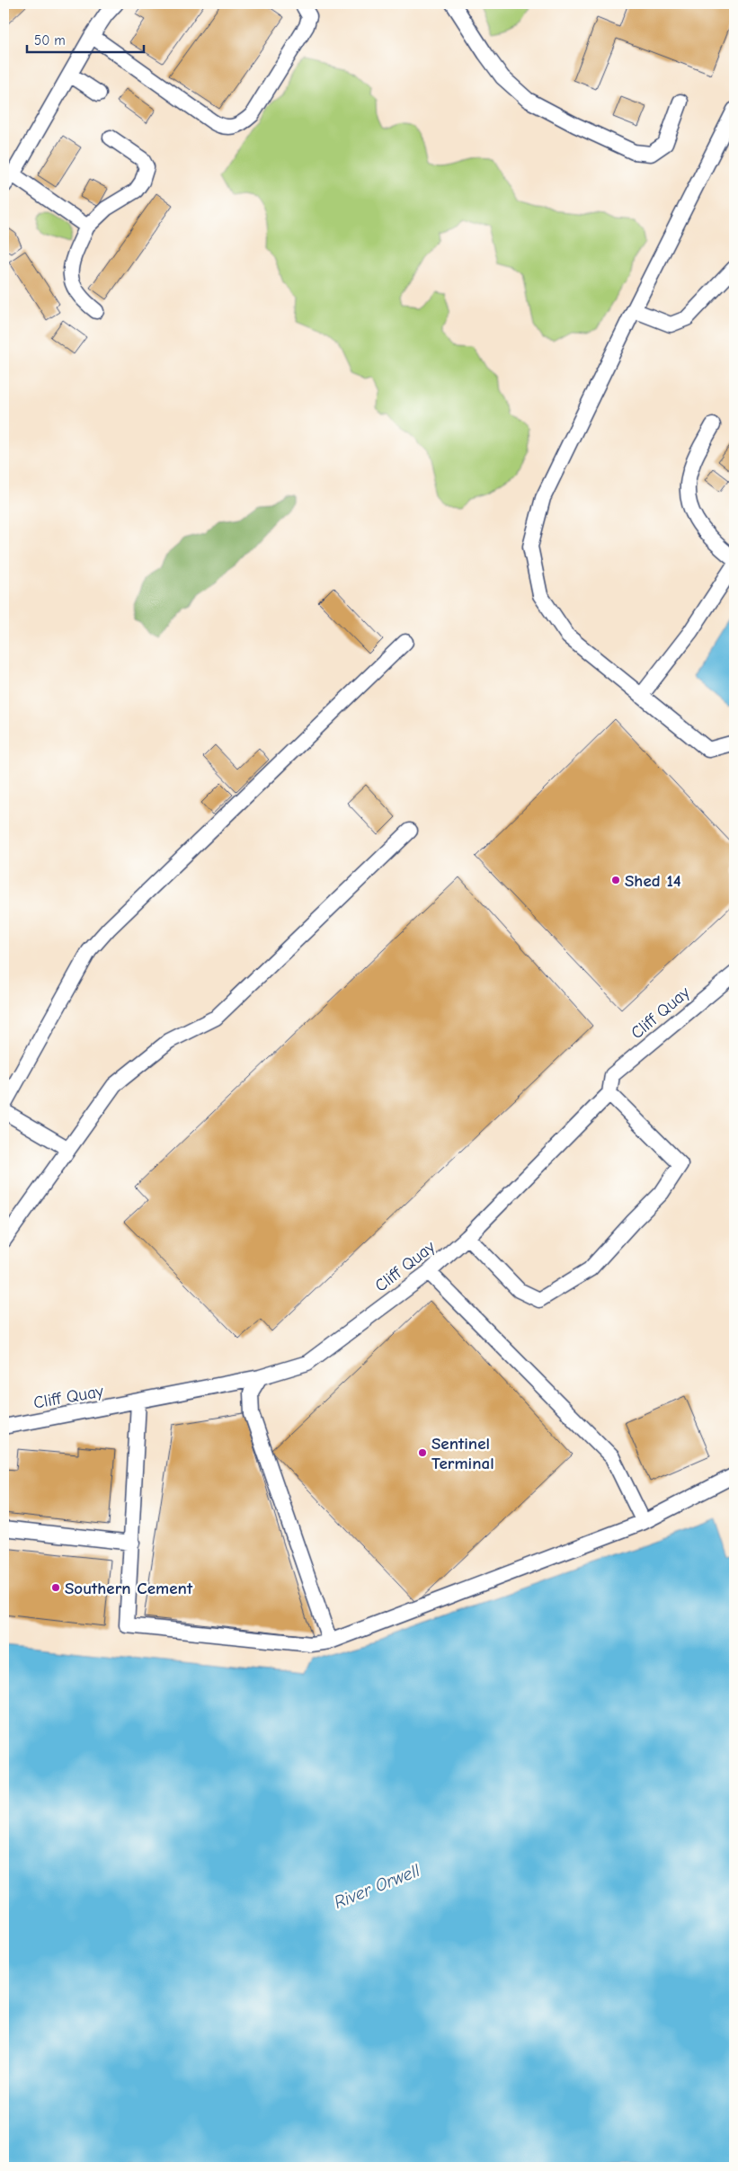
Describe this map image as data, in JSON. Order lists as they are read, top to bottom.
{
  "streets": {
    "street": ["Cliff Quay"]
  },
  "water": ["River Orwell"],
  "places": ["Shed 14", "Sentinel Terminal", "Southern Cement"],
  "scale_bar": "50 m"
}
